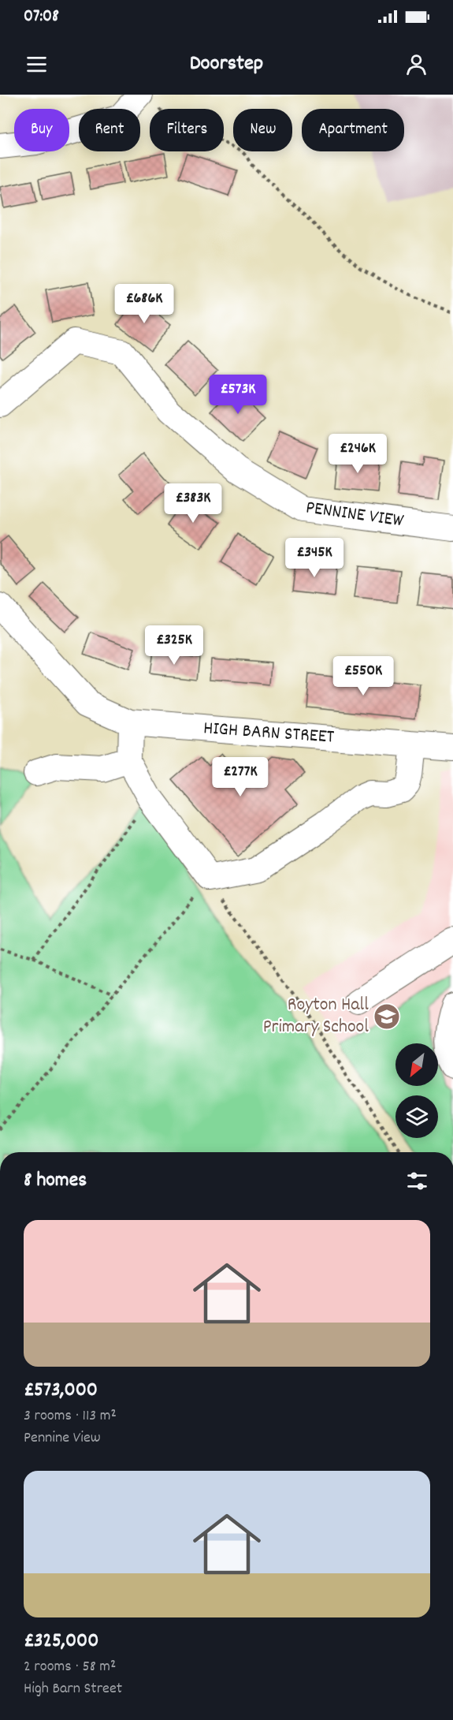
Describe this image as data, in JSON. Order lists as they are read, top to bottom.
{
  "streets": {
    "street": ["PENNINE VIEW", "HIGH BARN STREET"]
  },
  "places": {
    "school or university": ["Royton Hall Primary School"]
  },
  "north": "bottom left",
  "page": {
    "status": "07:08",
    "header": "Doorstep",
    "chip": [
      "Buy",
      "Rent",
      "Filters",
      "New",
      "Apartment"
    ],
    "price": [
      "£686K",
      "£573K",
      "£246K",
      "£383K",
      "£345K",
      "£325K",
      "£550K",
      "£277K"
    ],
    "heading": "8 homes",
    "list": [
      {
        "name": "£573,000",
        "note": "3 rooms · 113 m² · Pennine View"
      },
      {
        "name": "£325,000",
        "note": "2 rooms · 58 m² · High Barn Street"
      }
    ]
  }
}
